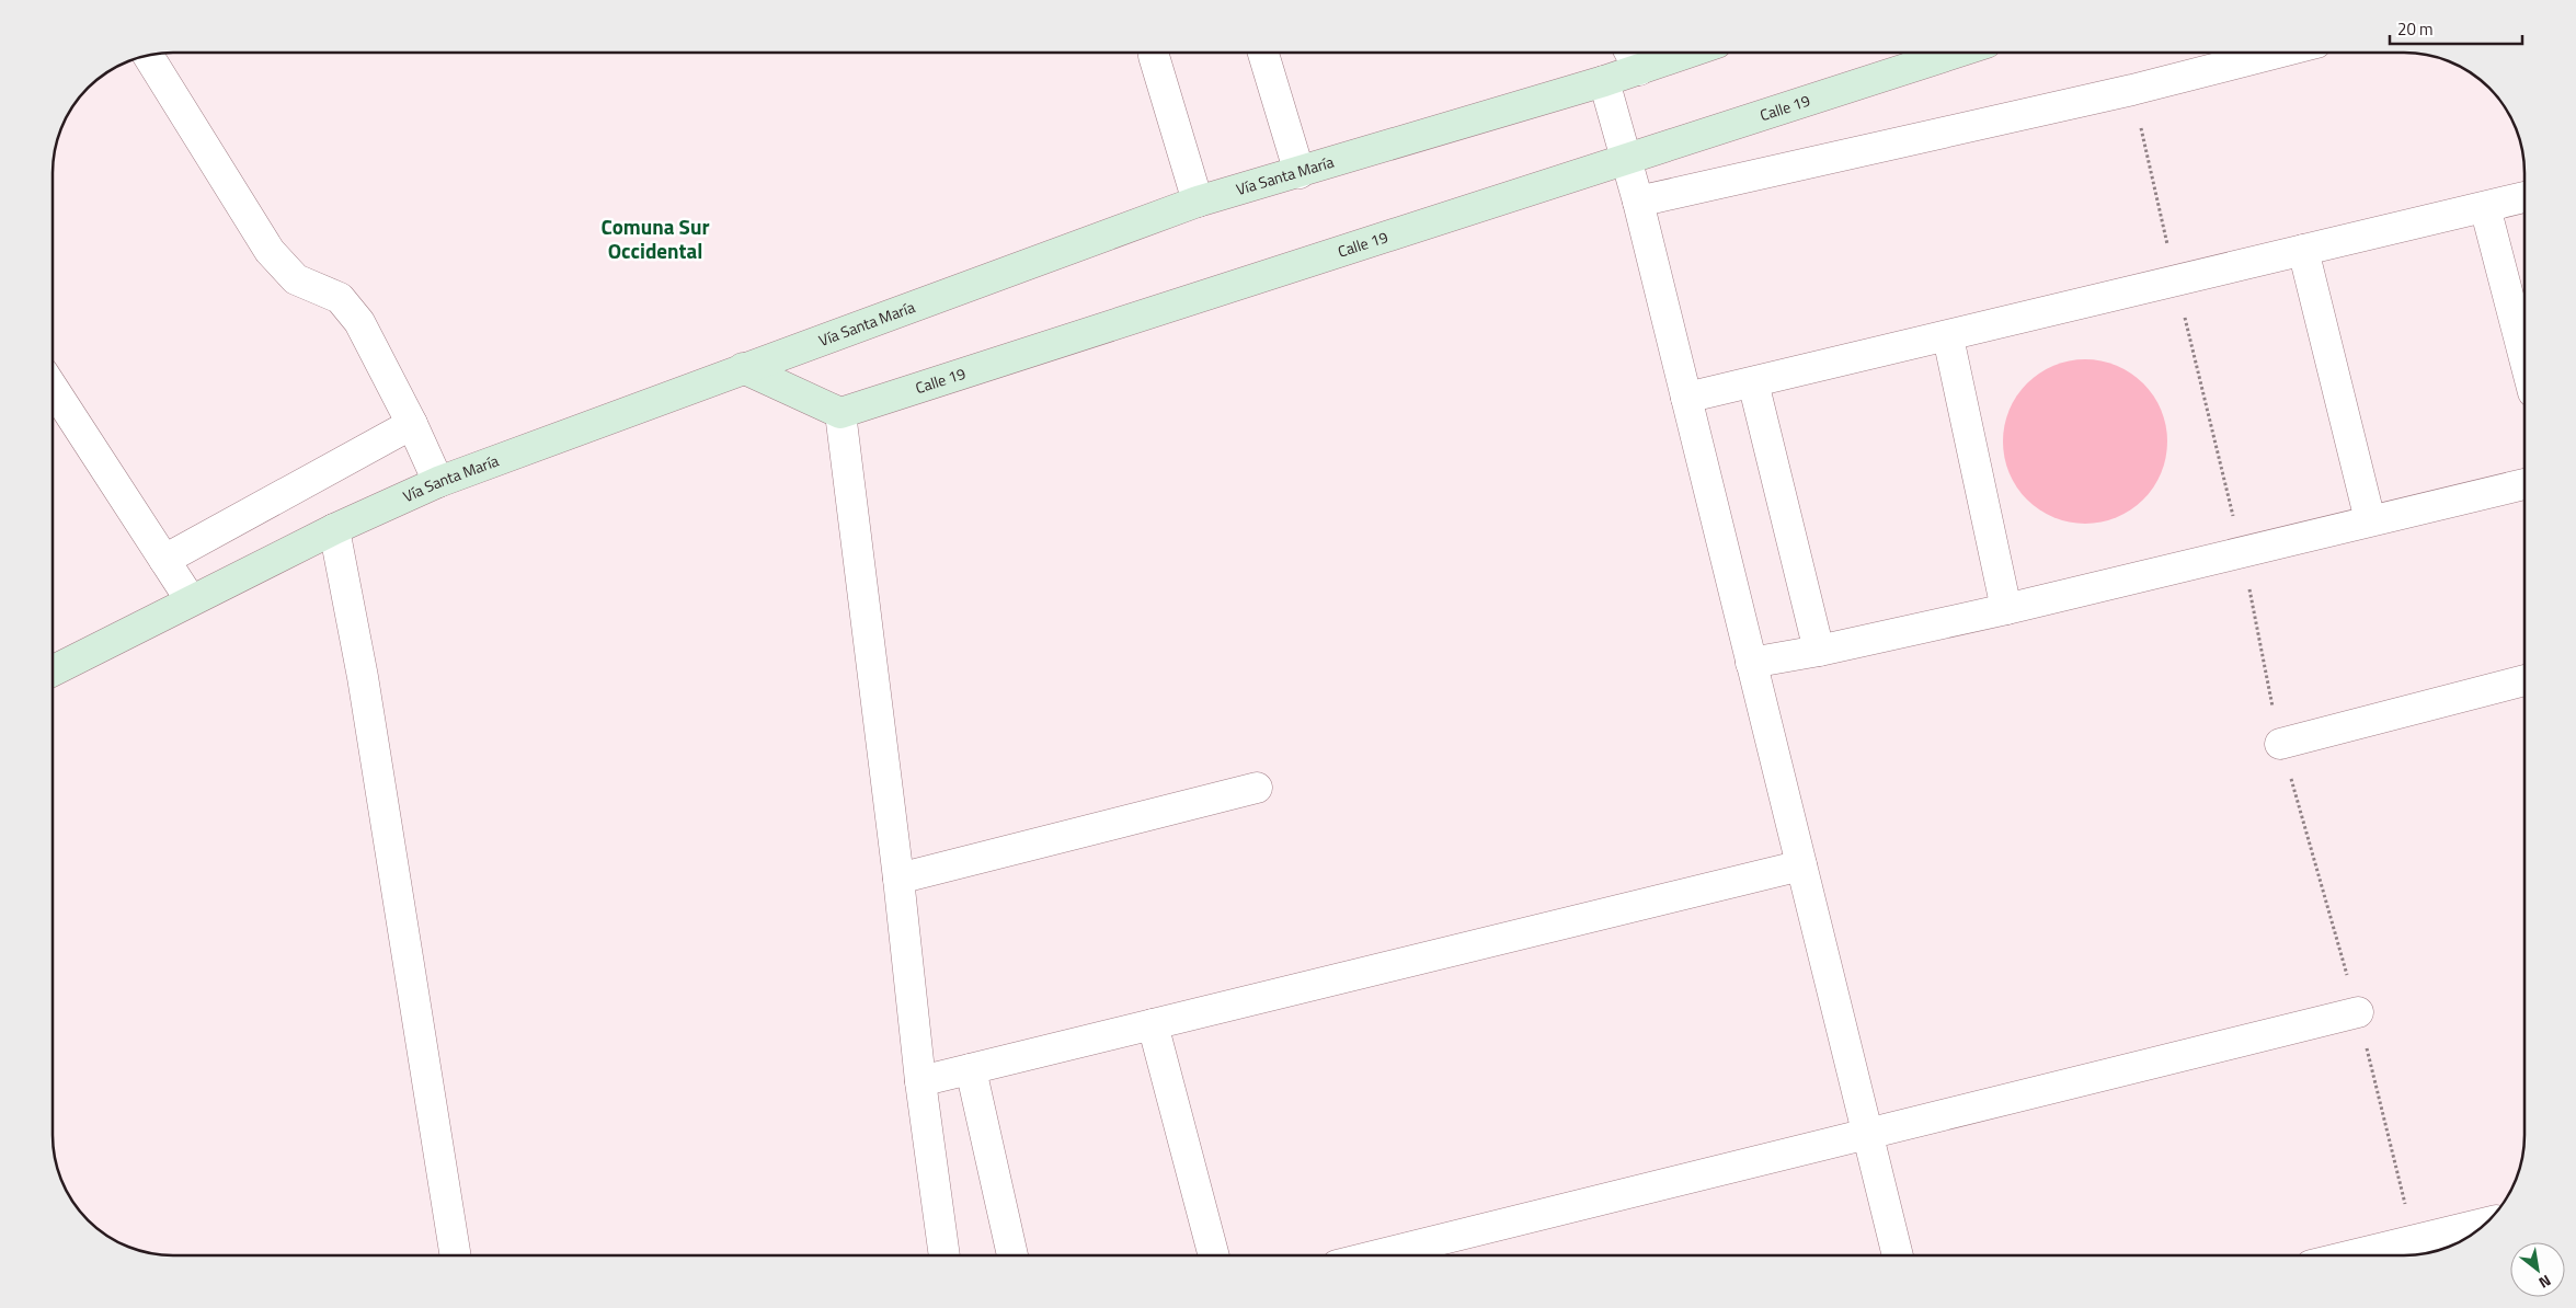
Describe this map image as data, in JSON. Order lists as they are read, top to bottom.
{
  "streets": {
    "main road": ["Calle 19", "Vía Santa María"]
  },
  "districts": ["Comuna Sur Occidental"],
  "scale_bar": "20 m",
  "north": "bottom right"
}
